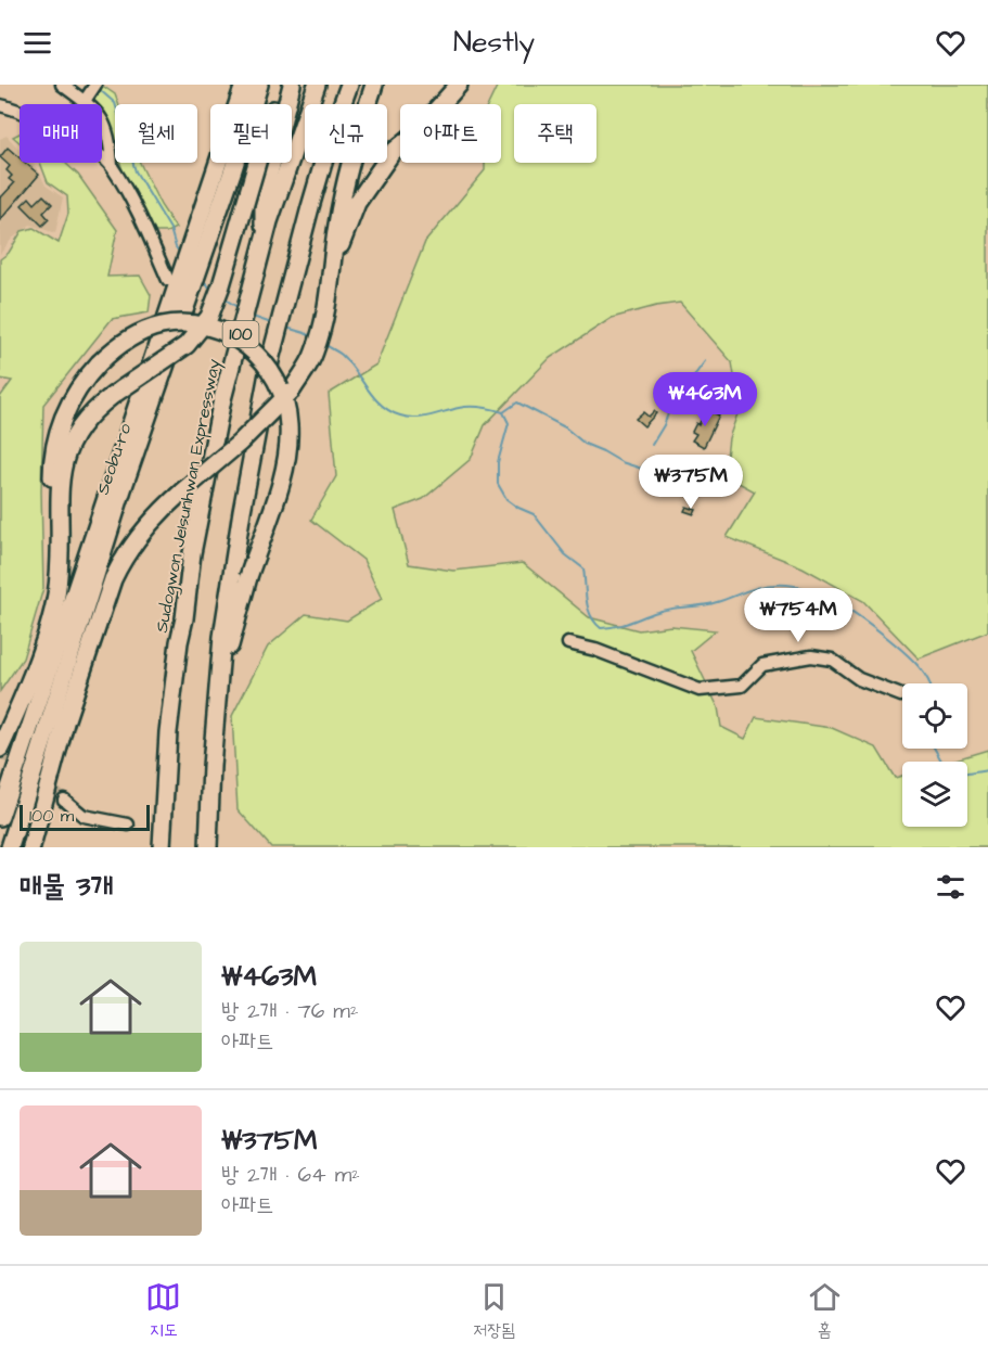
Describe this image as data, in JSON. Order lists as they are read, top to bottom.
{
  "streets": {
    "highway": ["100", "Seobu-ro", "Sudogwon Je1sunhwan Expressway"]
  },
  "scale_bar": "100 m",
  "page": {
    "header": "Nestly",
    "chip": [
      "매매",
      "월세",
      "필터",
      "신규",
      "아파트",
      "주택"
    ],
    "price": ["₩463M", "₩375M", "₩754M"],
    "scale": "100 m",
    "heading": "매물 3개",
    "list": [
      {
        "name": "₩463M",
        "note": "방 2개 · 76 m² · 아파트"
      },
      {
        "name": "₩375M",
        "note": "방 2개 · 64 m² · 아파트"
      }
    ],
    "tabs": ["지도", "저장됨", "홈"]
  }
}
